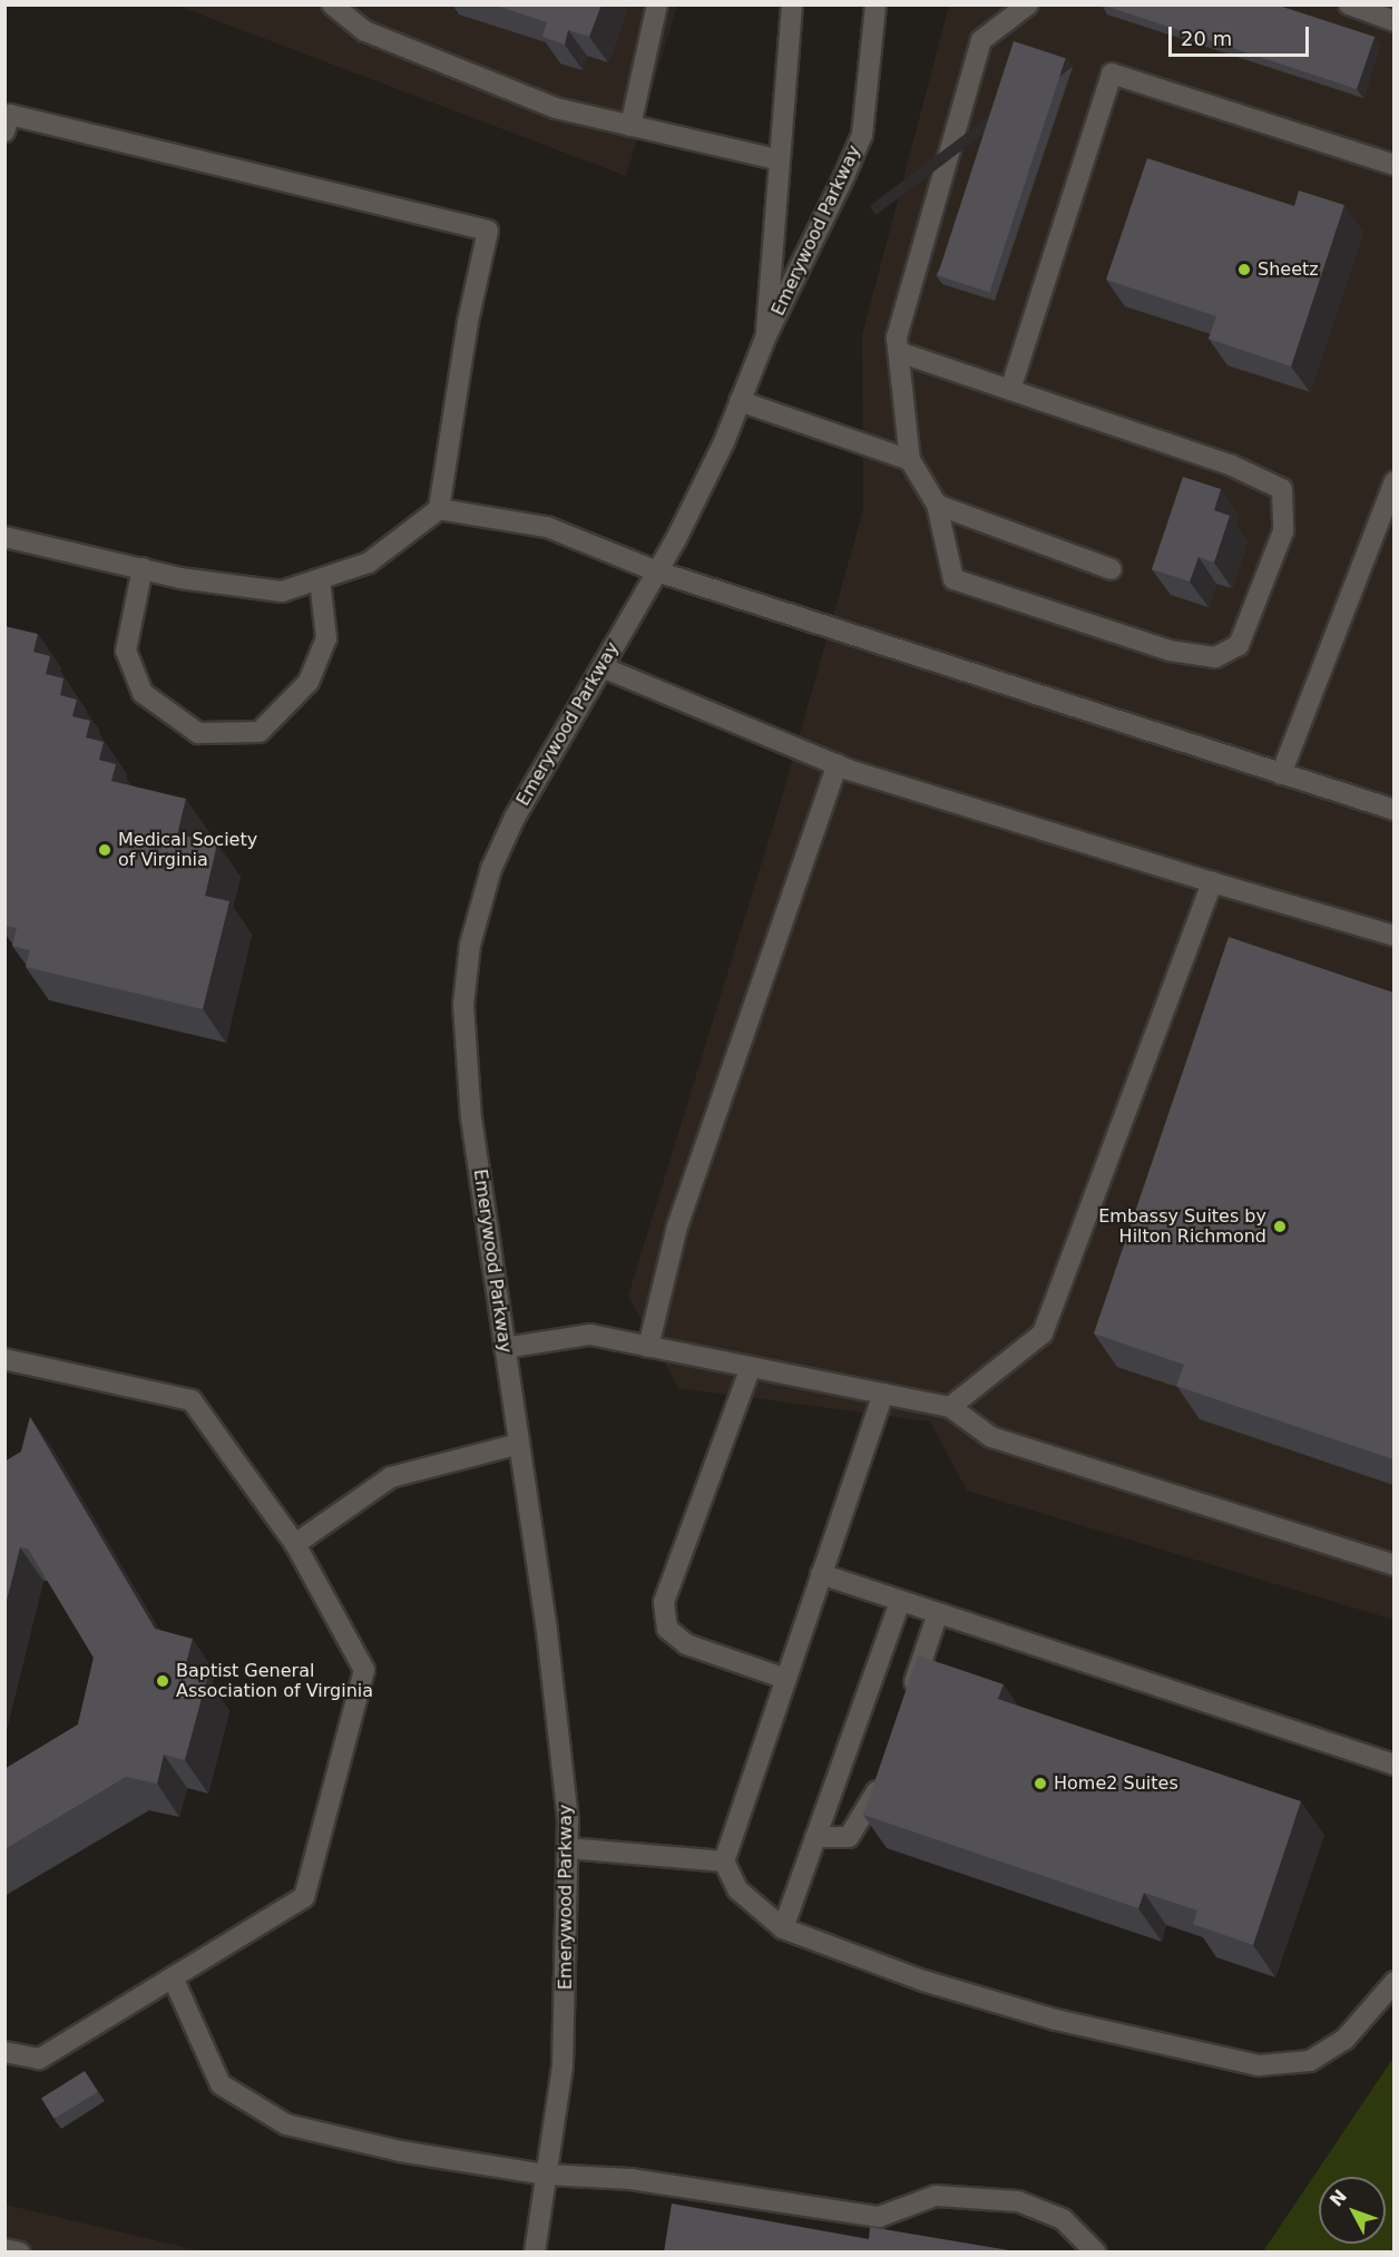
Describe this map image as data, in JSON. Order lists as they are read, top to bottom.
{
  "streets": {
    "street": ["Emerywood Parkway"]
  },
  "places": [
    "Sheetz",
    "Medical Society of Virginia",
    "Embassy Suites by Hilton Richmond",
    "Baptist General Association of Virginia",
    "Home2 Suites"
  ],
  "scale_bar": "20 m",
  "north": "top left"
}
